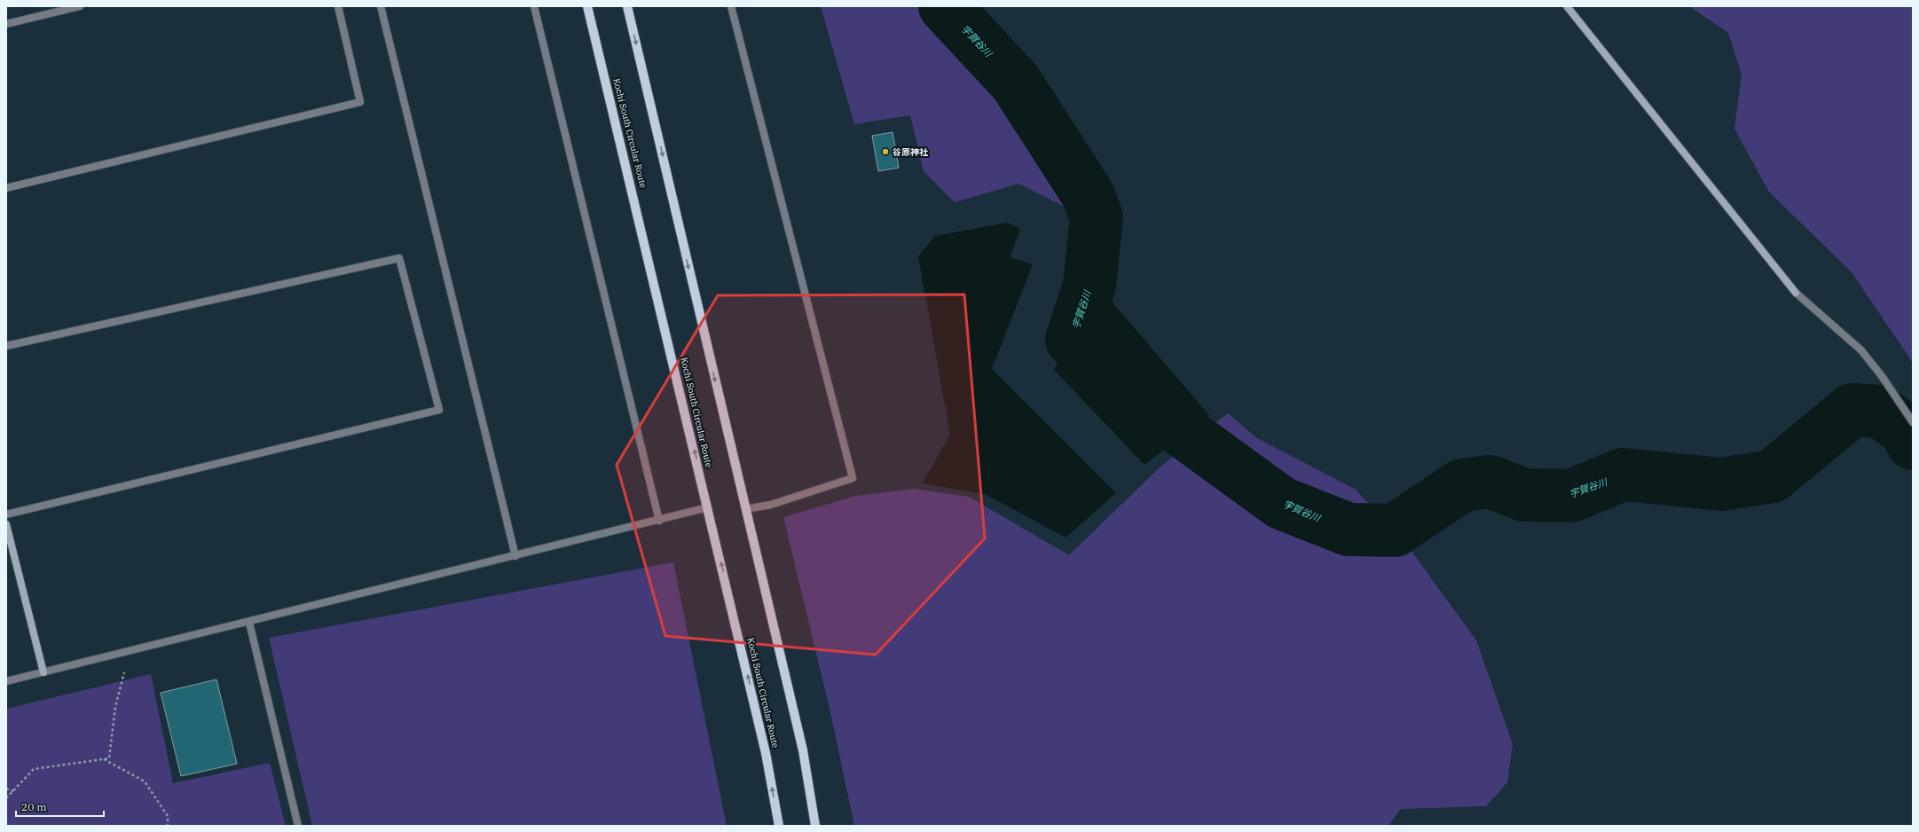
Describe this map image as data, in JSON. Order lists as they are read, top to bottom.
{
  "streets": {
    "main road": ["Kochi South Circular Route"]
  },
  "water": ["宇賀谷川"],
  "places": ["谷原神社"],
  "scale_bar": "20 m"
}
